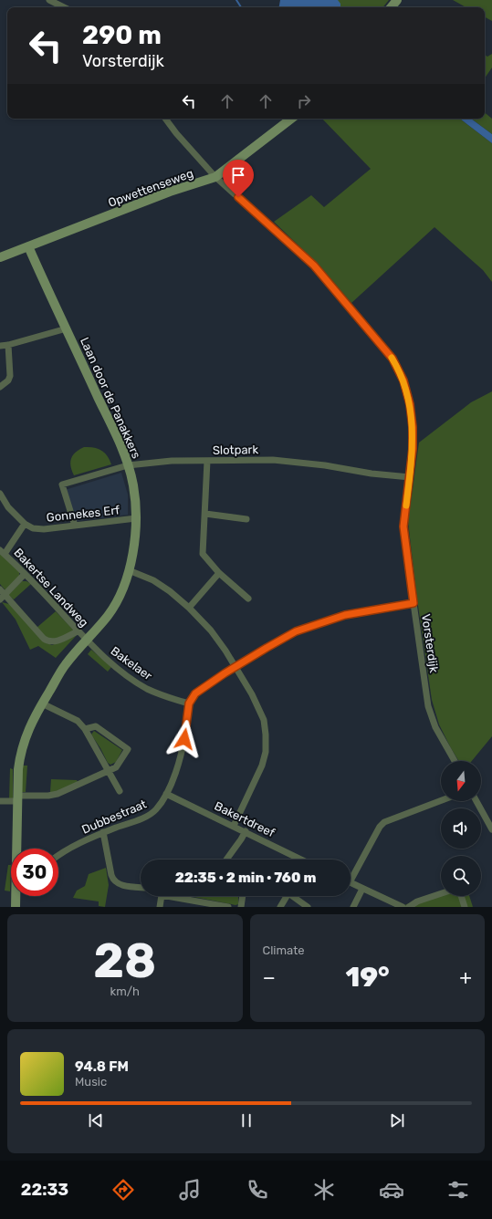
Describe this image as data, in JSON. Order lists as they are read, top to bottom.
{
  "streets": {
    "street": [
      "Opwettenseweg",
      "Laan door de Panakkers",
      "Slotpark",
      "Gonnekes Erf",
      "Bakertse Landweg",
      "Vorsterdijk",
      "Bakelaer",
      "Dubbestraat",
      "Bakertdreef"
    ]
  },
  "crossings": [
    ["Opwettenseweg", "Laan door de Panakkers"],
    ["Opwettenseweg", "Vorsterdijk"],
    ["Laan door de Panakkers", "Slotpark"],
    ["Laan door de Panakkers", "Gonnekes Erf"],
    ["Laan door de Panakkers", "Bakertse Landweg"],
    ["Laan door de Panakkers", "Bakelaer"],
    ["Slotpark", "Gonnekes Erf"],
    ["Slotpark", "Vorsterdijk"],
    ["Bakertse Landweg", "Bakelaer"],
    ["Bakelaer", "Dubbestraat"],
    ["Dubbestraat", "Bakertdreef"]
  ],
  "north": "bottom",
  "page": {
    "turn": ["290 m", "Vorsterdijk"],
    "limit": "30",
    "trip": "22:35 · 2 min · 760 m",
    "tile": [
      ["28", "km/h"],
      "Climate"
    ],
    "heat": ["−", "19°", "+"],
    "song": ["94.8 FM", "Music"],
    "tabs": "22:33"
  }
}
